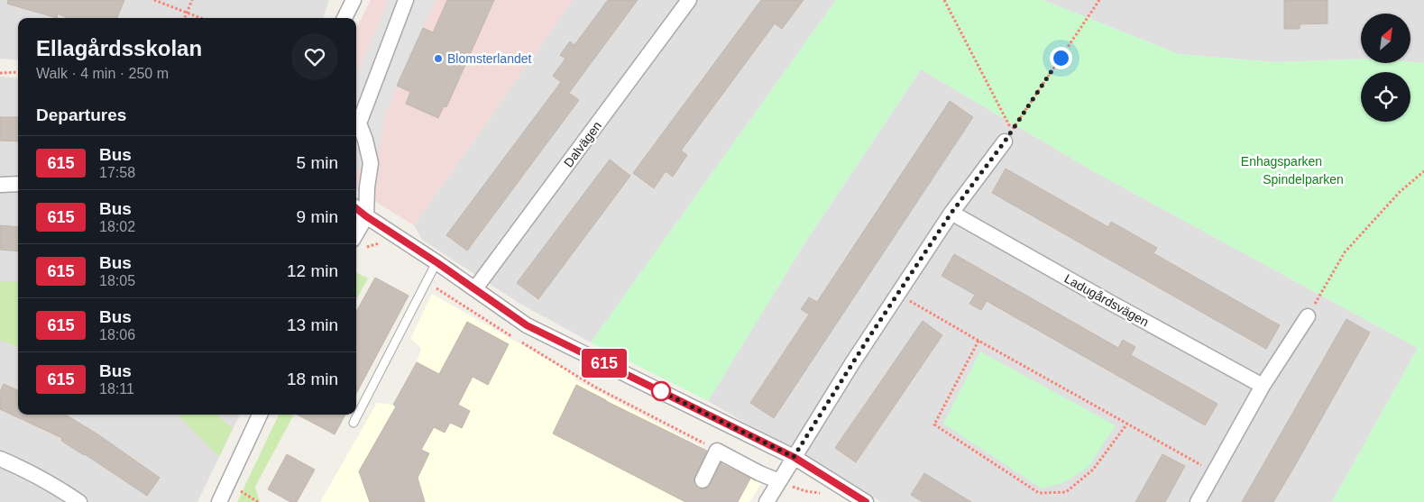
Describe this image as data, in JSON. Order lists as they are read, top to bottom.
{
  "streets": {
    "street": ["Dalvägen", "Ladugårdsvägen"]
  },
  "parks": ["Enhagsparken", "Spindelparken"],
  "places": ["Blomsterlandet"],
  "lines": ["bus line 615"],
  "north": "top right",
  "page": {
    "on_map": "615",
    "heading": [
      ["Ellagårdsskolan", "Walk · 4 min · 250 m"],
      "Departures"
    ],
    "list": [
      {
        "mark": "615",
        "name": "Bus",
        "note": "17:58",
        "value": "5 min"
      },
      {
        "mark": "615",
        "name": "Bus",
        "note": "18:02",
        "value": "9 min"
      },
      {
        "mark": "615",
        "name": "Bus",
        "note": "18:05",
        "value": "12 min"
      },
      {
        "mark": "615",
        "name": "Bus",
        "note": "18:06",
        "value": "13 min"
      },
      {
        "mark": "615",
        "name": "Bus",
        "note": "18:11",
        "value": "18 min"
      }
    ]
  }
}
